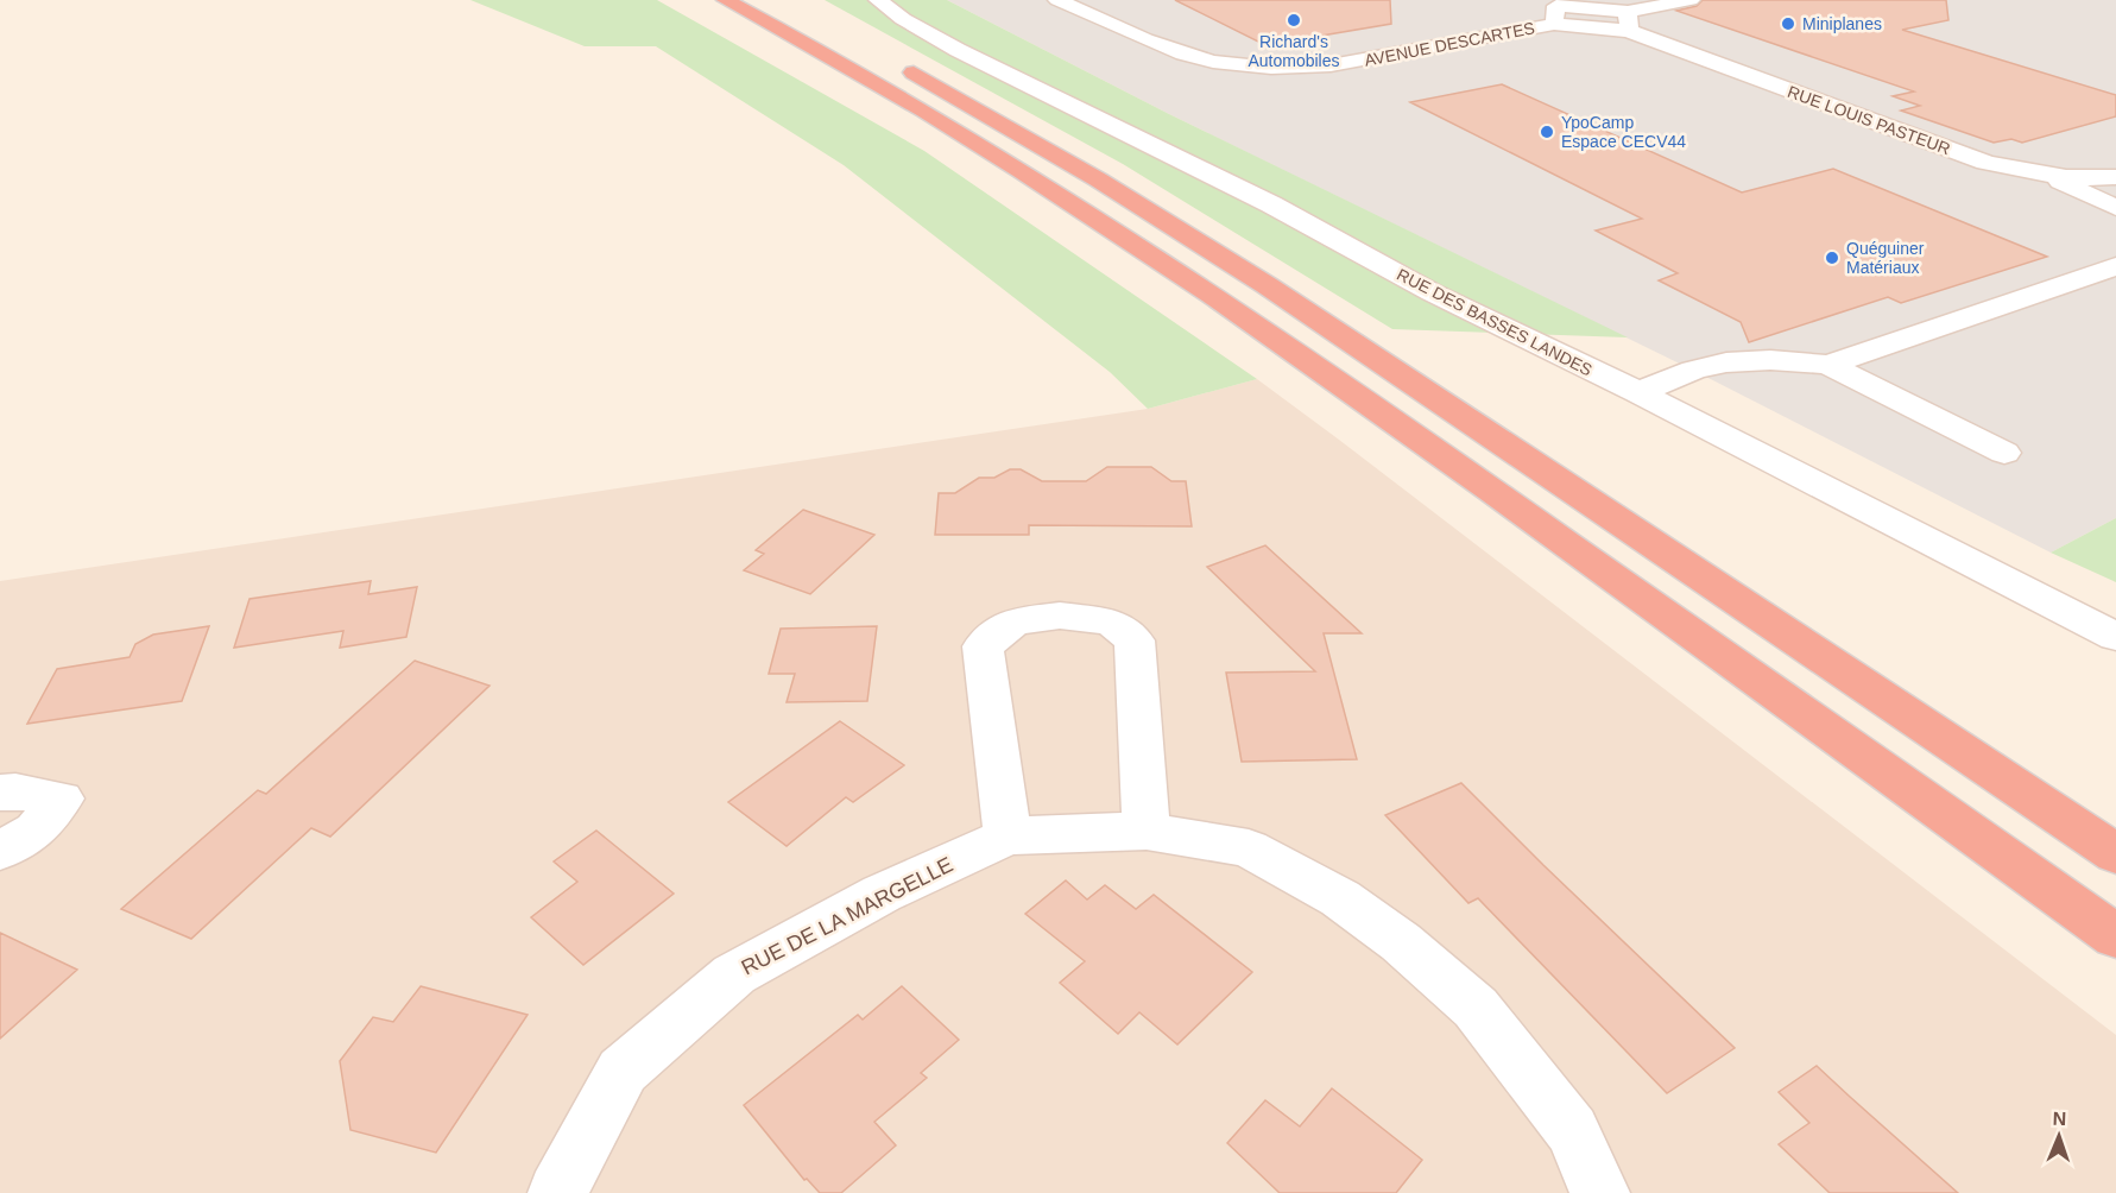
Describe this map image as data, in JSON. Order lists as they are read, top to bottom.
{
  "streets": {
    "street": [
      "AVENUE DESCARTES",
      "RUE LOUIS PASTEUR",
      "RUE DES BASSES LANDES",
      "RUE DE LA MARGELLE"
    ]
  },
  "crossings": [
    ["AVENUE DESCARTES", "RUE LOUIS PASTEUR"]
  ],
  "places": [
    "Richard's Automobiles",
    "Miniplanes",
    "YpoCamp Espace CECV44",
    "Quéguiner Matériaux"
  ],
  "north": "top"
}
